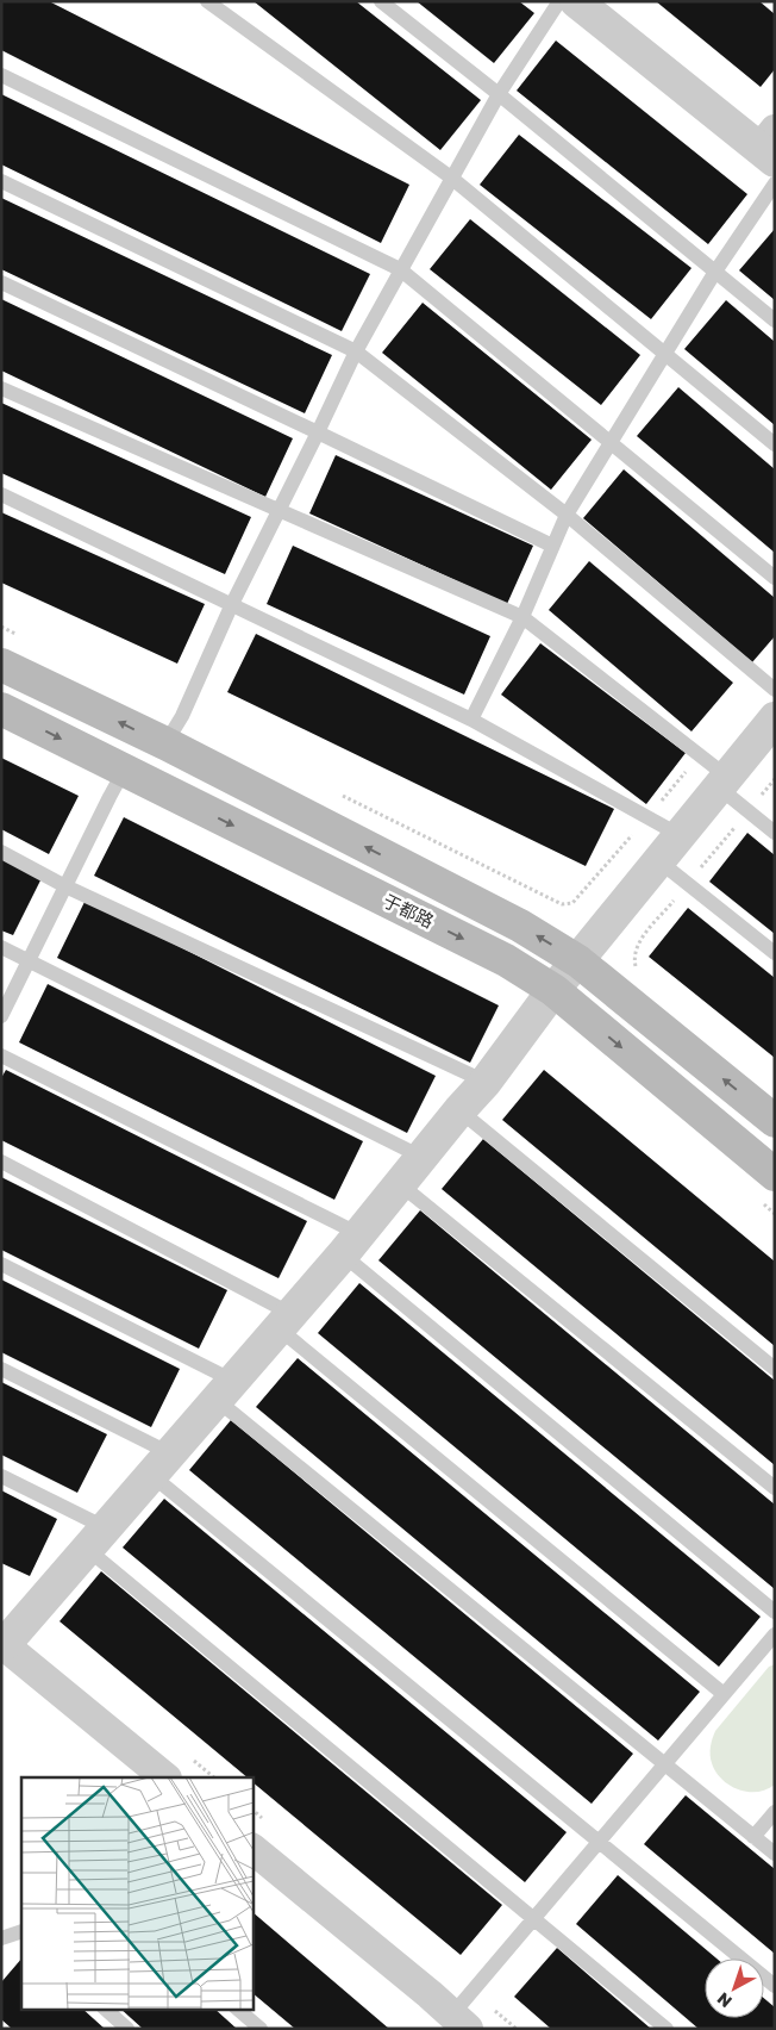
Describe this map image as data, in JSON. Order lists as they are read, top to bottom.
{
  "streets": {
    "main road": ["于都路"]
  },
  "north": "bottom left"
}
